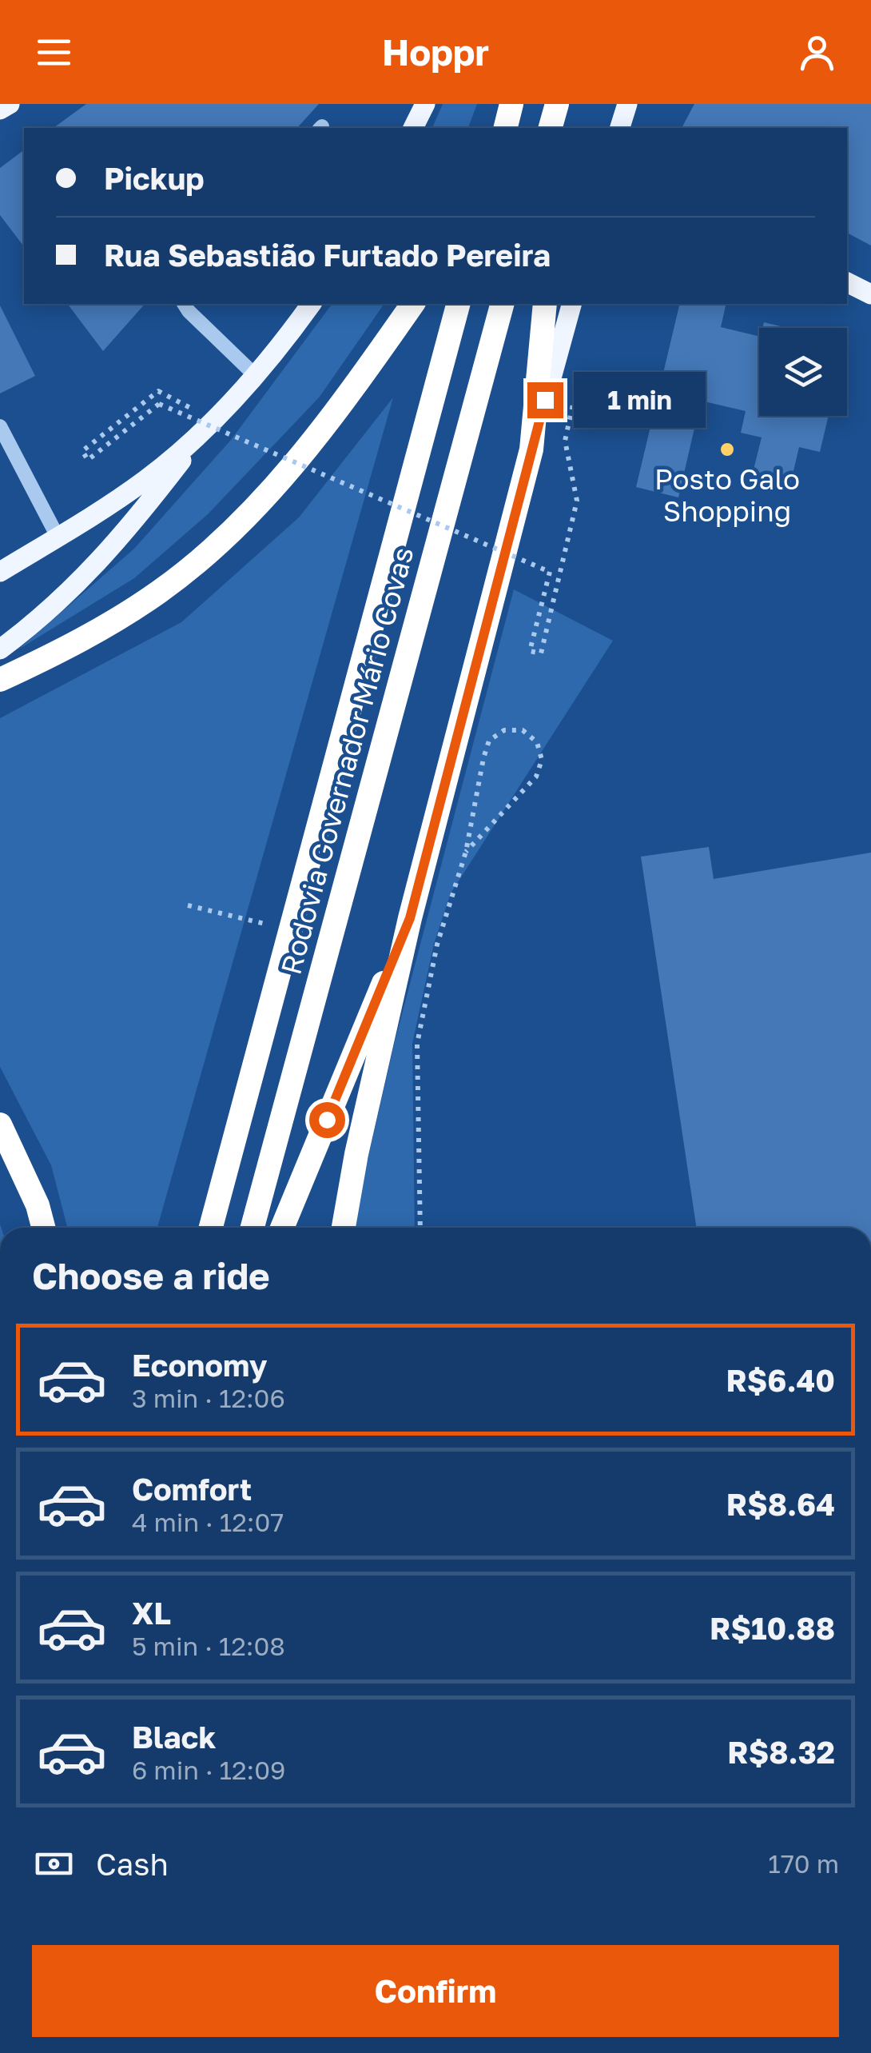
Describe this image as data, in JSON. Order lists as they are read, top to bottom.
{
  "streets": {
    "highway": ["Rodovia Governador Mário Covas"]
  },
  "places": ["Posto Galo Shopping"],
  "page": {
    "header": "Hoppr",
    "banner": ["Pickup", "Rua Sebastião Furtado Pereira"],
    "bubble": "1 min",
    "heading": "Choose a ride",
    "list": [
      {
        "name": "Economy",
        "note": "3 min · 12:06",
        "value": "R$6.40"
      },
      {
        "name": "Comfort",
        "note": "4 min · 12:07",
        "value": "R$8.64"
      },
      {
        "name": "XL",
        "note": "5 min · 12:08",
        "value": "R$10.88"
      },
      {
        "name": "Black",
        "note": "6 min · 12:09",
        "value": "R$8.32"
      }
    ],
    "pay": ["Cash", "170 m"],
    "buttons": "Confirm"
  }
}
